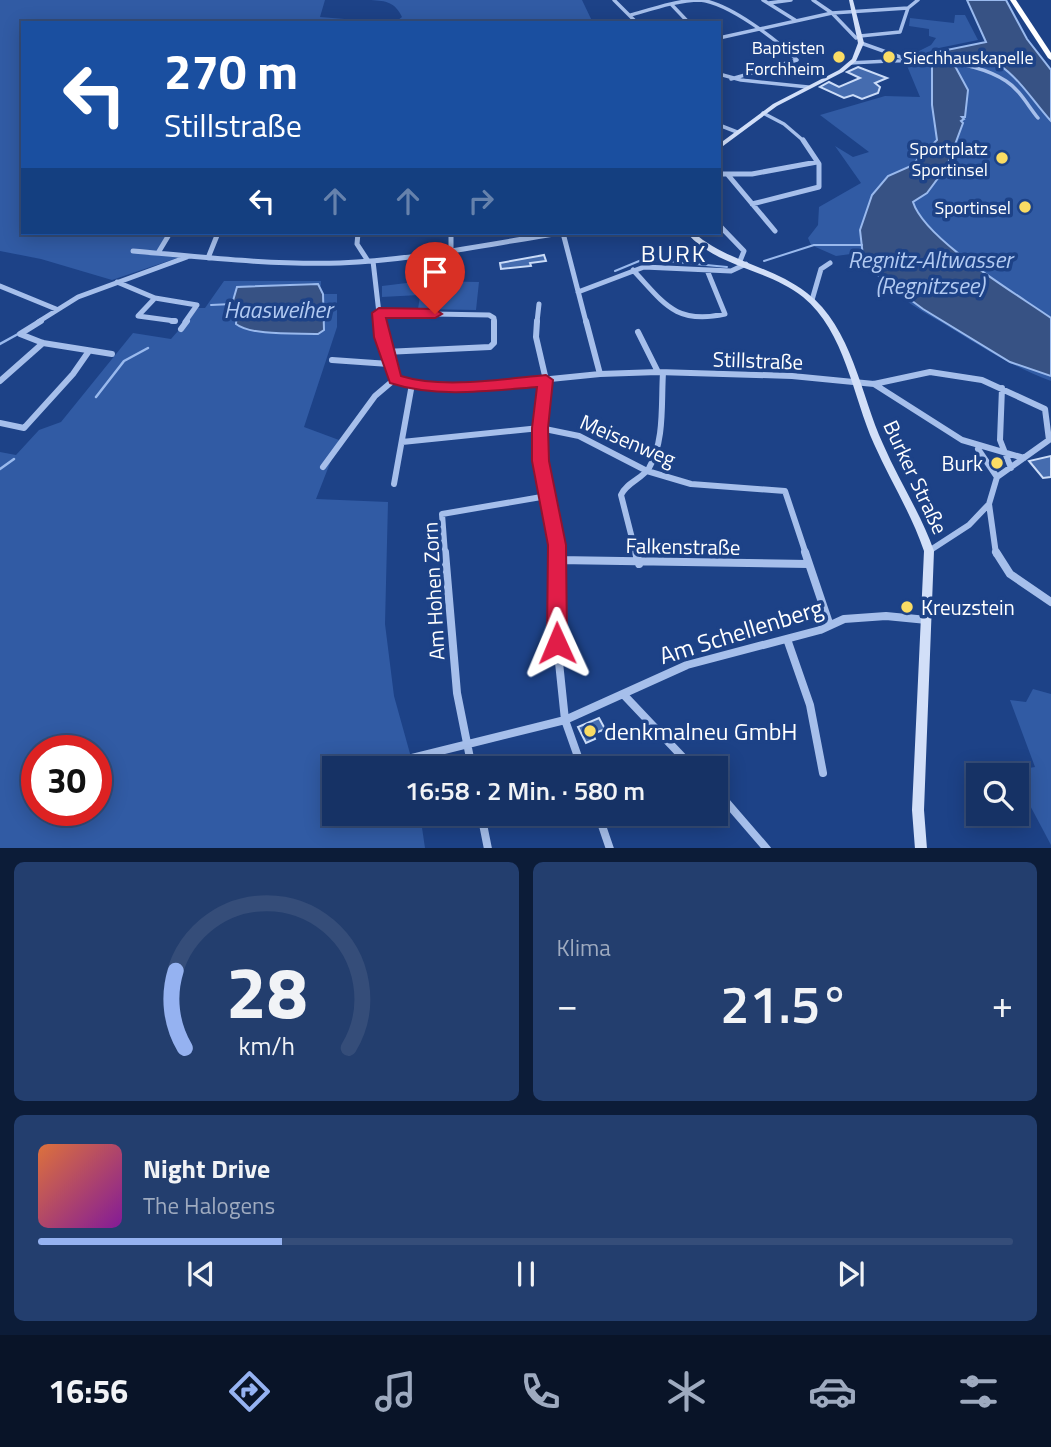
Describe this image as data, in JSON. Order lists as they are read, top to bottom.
{
  "streets": {
    "main road": ["Burker Straße"],
    "street": [
      "Stillstraße",
      "Meisenweg",
      "Falkenstraße",
      "Am Hohen Zorn",
      "Am Schellenberg"
    ]
  },
  "crossings": [
    ["Stillstraße", "Burker Straße"],
    ["Meisenweg", "Falkenstraße"],
    ["Meisenweg", "Am Schellenberg"],
    ["Burker Straße", "Am Schellenberg"],
    ["Am Hohen Zorn", "Am Schellenberg"]
  ],
  "districts": ["BURK"],
  "water": ["Regnitz-Altwasser (Regnitzsee)", "Haasweiher"],
  "places": [
    "Baptisten Forchheim",
    "Siechhauskapelle",
    "Sportplatz Sportinsel",
    "Sportinsel",
    "Burk",
    "Kreuzstein",
    "denkmalneu GmbH"
  ],
  "page": {
    "turn": ["270 m", "Stillstraße"],
    "limit": "30",
    "trip": "16:58 · 2 Min. · 580 m",
    "tile": "Klima",
    "heat": ["−", "21.5°", "+"],
    "song": ["Night Drive", "The Halogens"],
    "tabs": "16:56",
    "gauge": ["28", "km/h"]
  }
}
